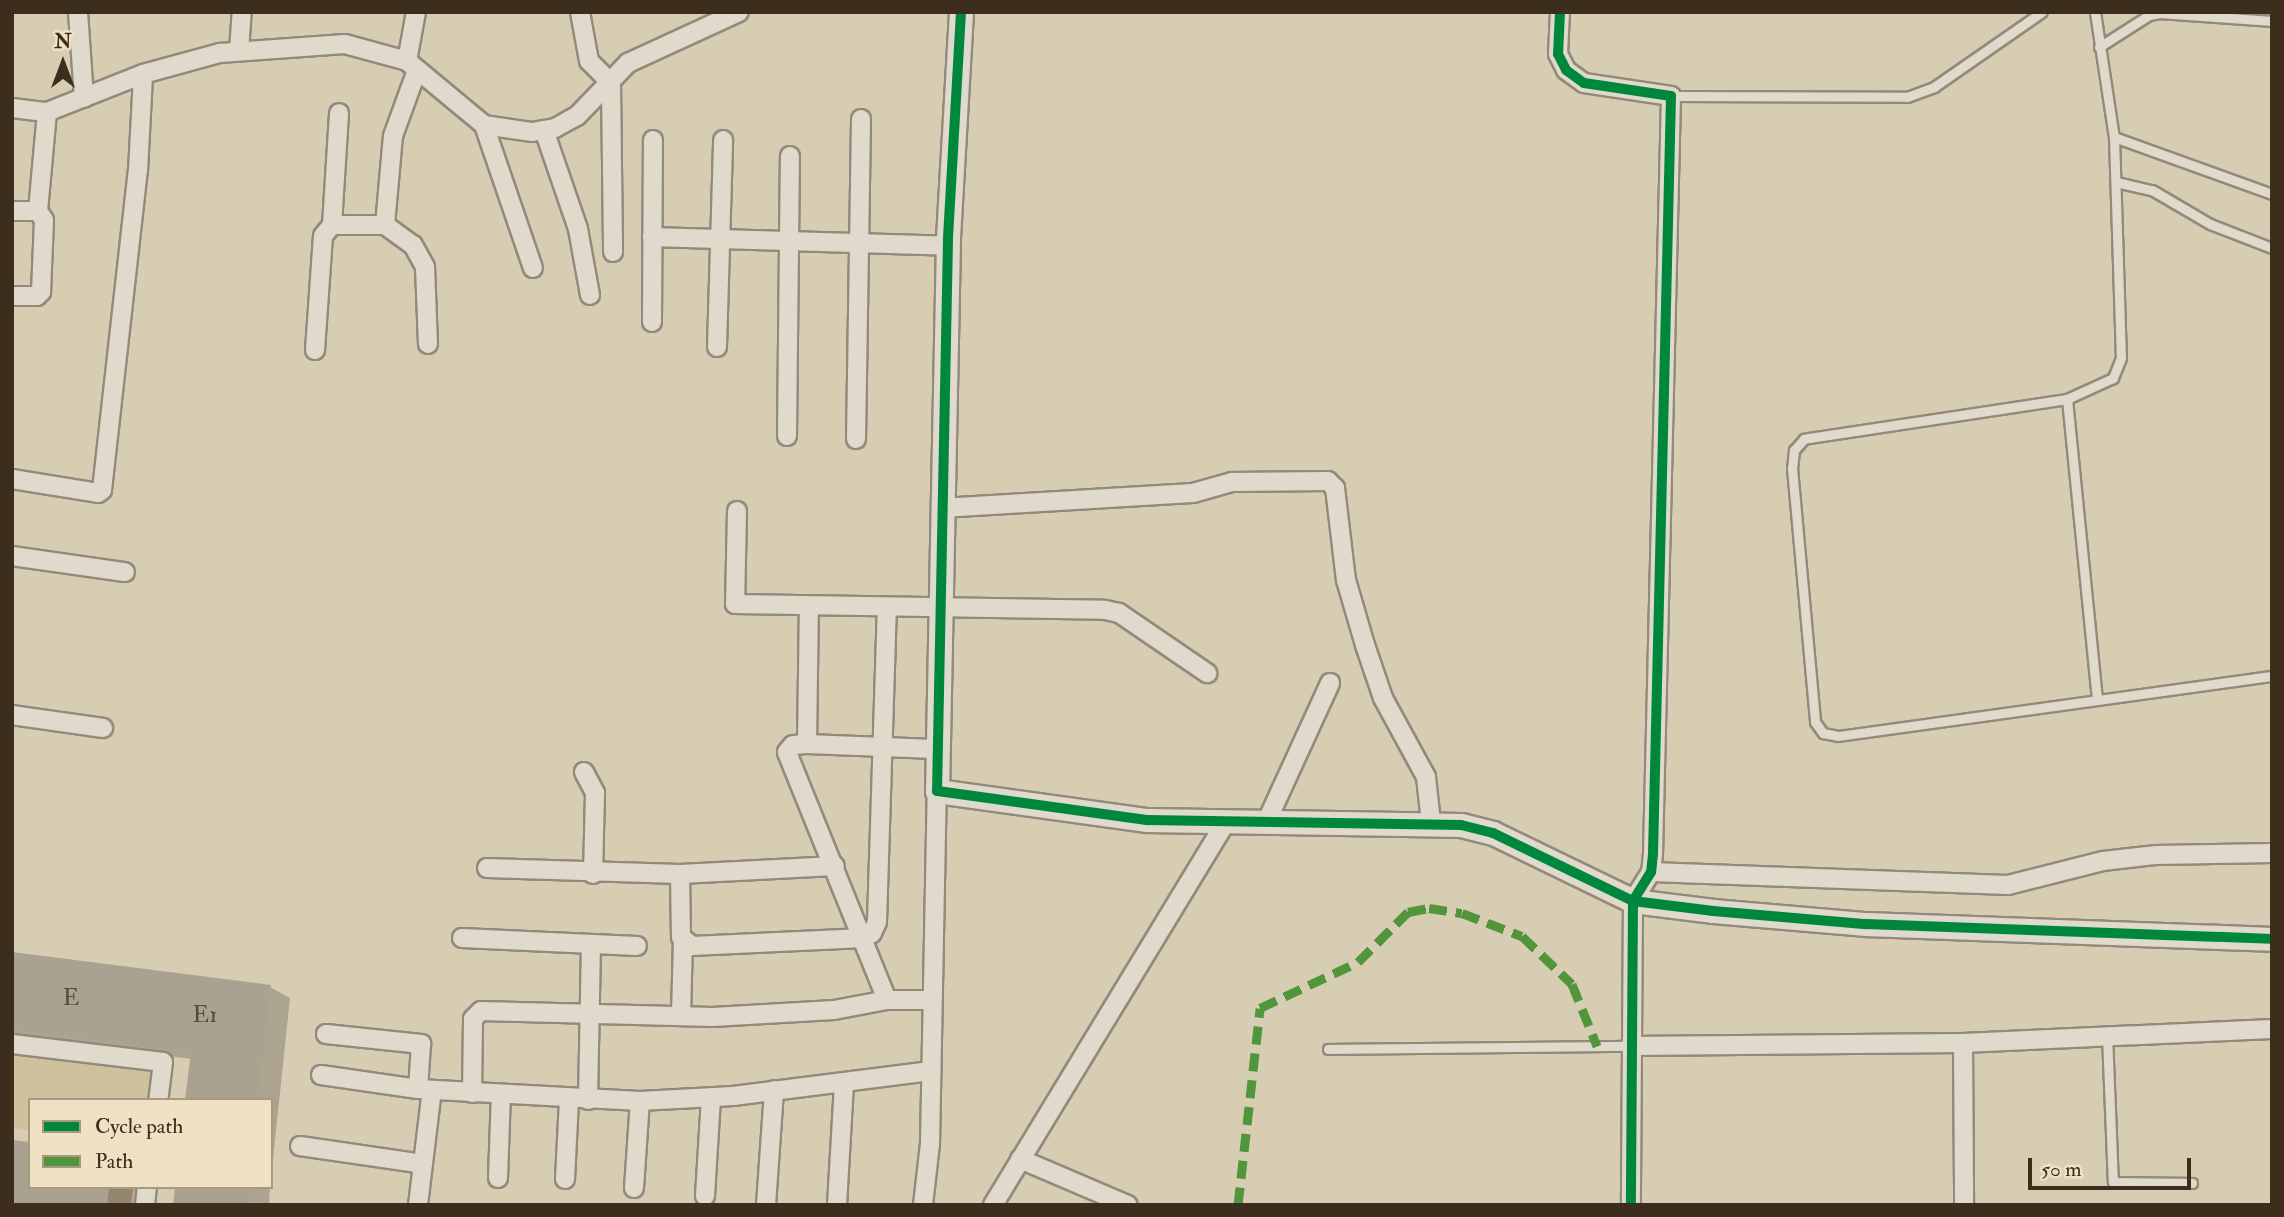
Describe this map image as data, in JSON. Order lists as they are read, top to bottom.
{
  "house_numbers": ["E", "E1"],
  "legend": ["Cycle path", "Path"],
  "scale_bar": "50 m",
  "north": "top"
}
